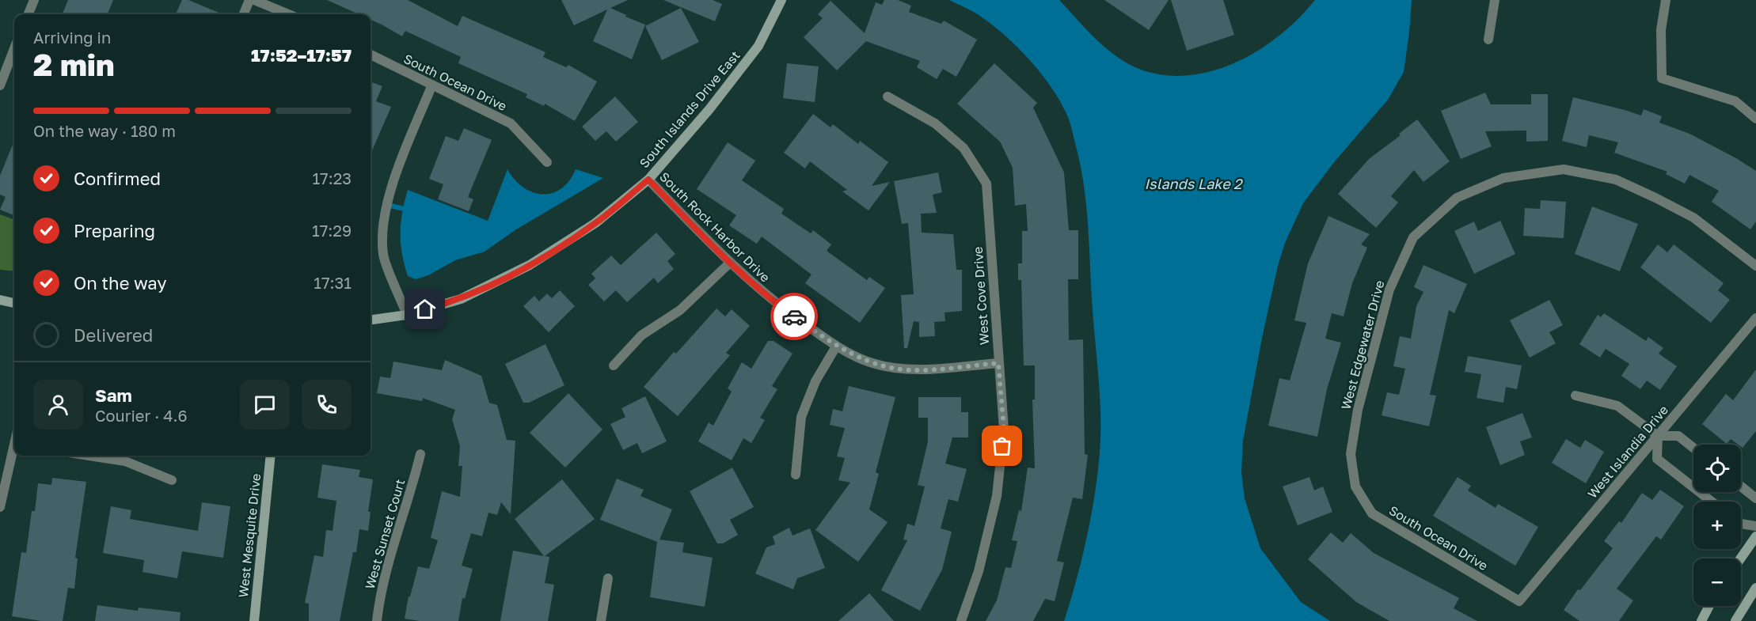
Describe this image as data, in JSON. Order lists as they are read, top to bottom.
{
  "streets": {
    "street": [
      "South Ocean Drive",
      "South Islands Drive East",
      "South Rock Harbor Drive",
      "West Cove Drive",
      "West Edgewater Drive",
      "West Islandia Drive",
      "West Sunset Court",
      "West Mesquite Drive"
    ]
  },
  "crossings": [
    ["South Ocean Drive", "West Edgewater Drive"],
    ["South Ocean Drive", "West Islandia Drive"],
    ["South Islands Drive East", "South Rock Harbor Drive"],
    ["South Rock Harbor Drive", "West Cove Drive"]
  ],
  "water": ["Islands Lake 2"],
  "page": {
    "heading": ["2 min", "Arriving in", "17:52–17:57"],
    "panel": ["Sam", "Courier · 4.6"],
    "bar": "On the way · 180 m",
    "list": [
      ["Confirmed", "17:23"],
      ["Preparing", "17:29"],
      ["On the way", "17:31"],
      "Delivered"
    ],
    "map_buttons": ["+", "−"]
  }
}
